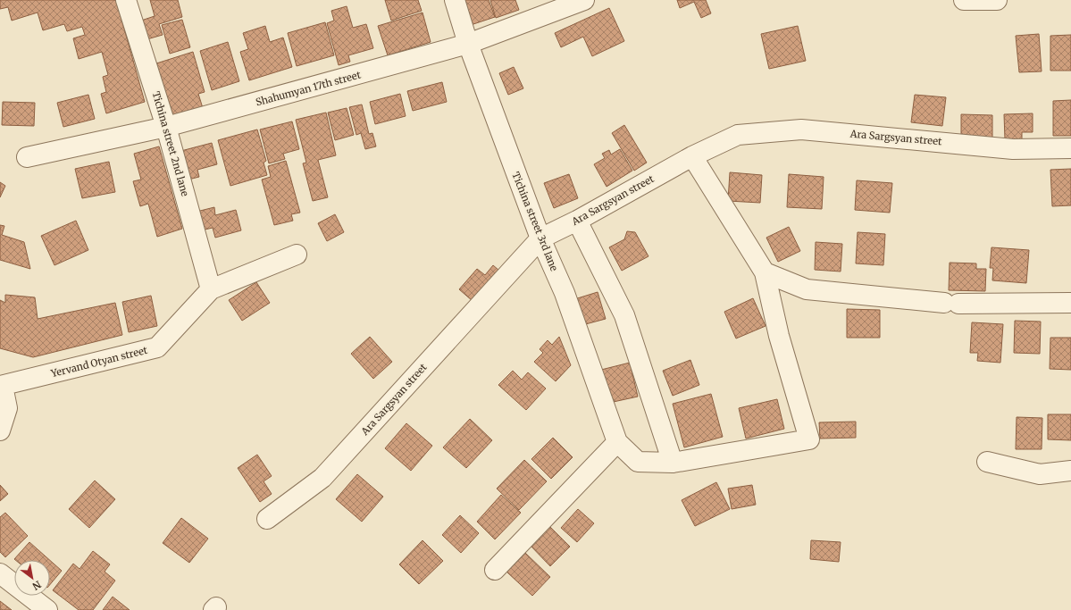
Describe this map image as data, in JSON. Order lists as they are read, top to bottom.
{
  "streets": {
    "street": [
      "Shahumyan 17th street",
      "Ara Sargsyan street",
      "Tichina street 2nd lane",
      "Tichina street 3rd lane",
      "Yervand Otyan street"
    ]
  },
  "crossings": [
    ["Shahumyan 17th street", "Tichina street 2nd lane"],
    ["Shahumyan 17th street", "Tichina street 3rd lane"],
    ["Ara Sargsyan street", "Tichina street 3rd lane"],
    ["Tichina street 2nd lane", "Yervand Otyan street"]
  ],
  "north": "bottom right"
}
